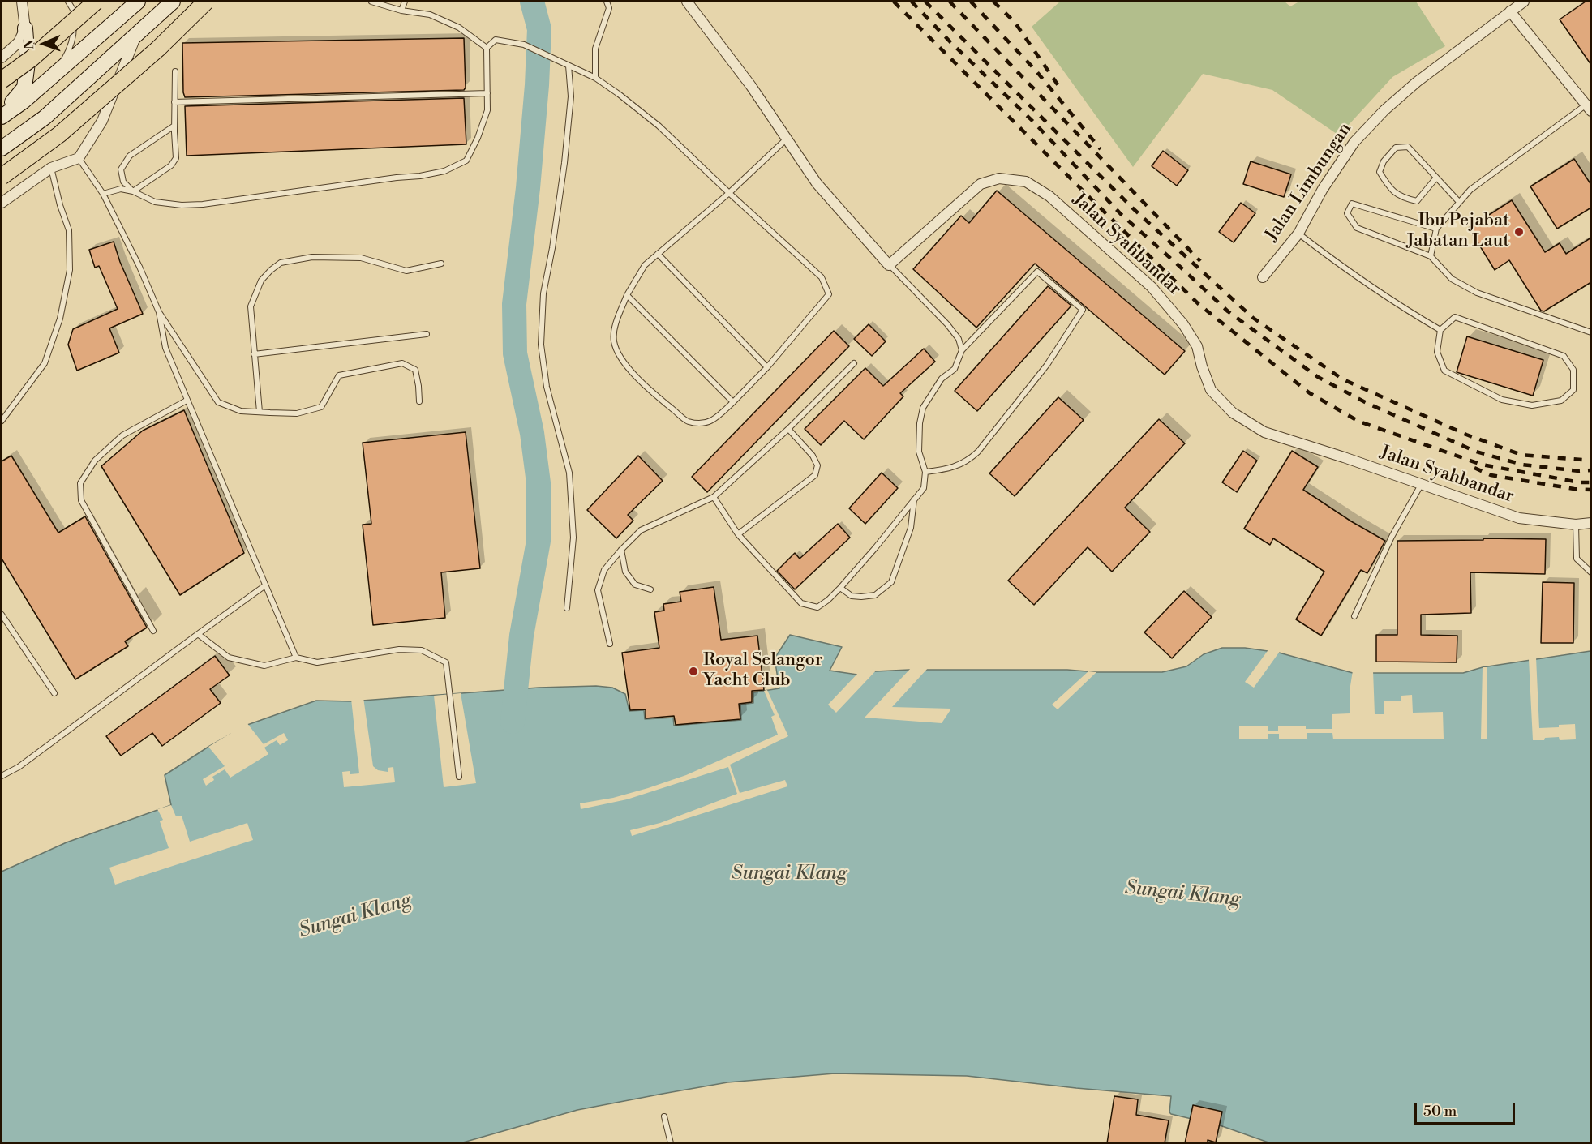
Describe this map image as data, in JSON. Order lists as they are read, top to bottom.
{
  "streets": {
    "street": ["Jalan Limbungan", "Jalan Syahbandar"]
  },
  "water": ["Sungai Klang"],
  "places": ["Ibu Pejabat Jabatan Laut", "Royal Selangor Yacht Club"],
  "scale_bar": "50 m",
  "north": "left"
}
